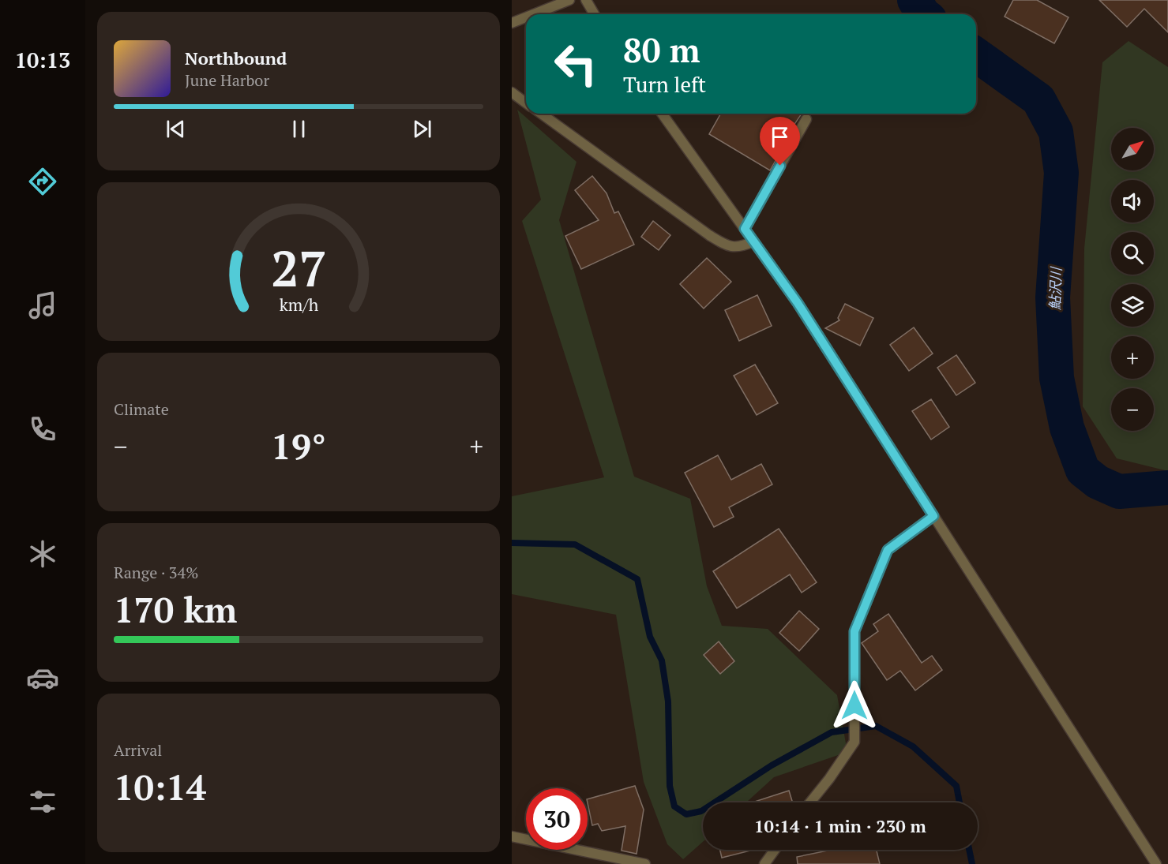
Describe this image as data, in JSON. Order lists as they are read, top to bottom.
{
  "water": ["鮎沢川"],
  "north": "top right",
  "page": {
    "tabs": "10:13",
    "turn": ["80 m", "Turn left"],
    "song": ["Northbound", "June Harbor"],
    "map_buttons": ["+", "−"],
    "tile": [
      "Climate",
      ["Range · 34%", "170 km"],
      ["Arrival", "10:14"]
    ],
    "heat": ["−", "19°", "+"],
    "limit": "30",
    "trip": "10:14 · 1 min · 230 m",
    "gauge": ["27", "km/h"]
  }
}
